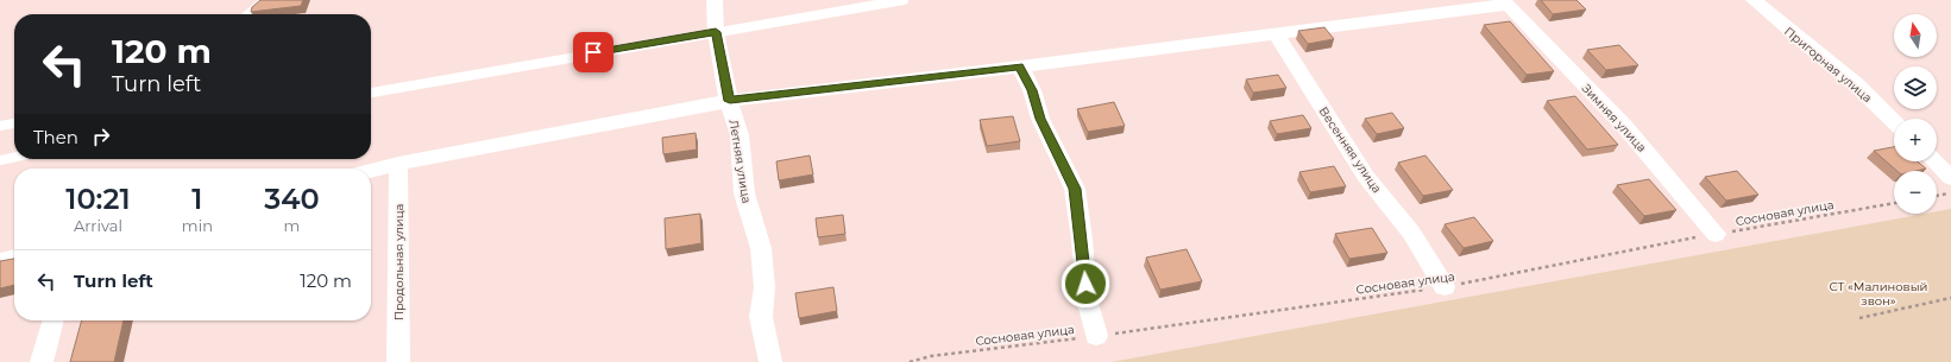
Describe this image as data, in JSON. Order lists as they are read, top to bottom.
{
  "streets": {
    "street": [
      "Пригорная улица",
      "Зимняя улица",
      "Весенняя улица",
      "Летняя улица",
      "Продольная улица"
    ],
    "path": ["Сосновая улица"]
  },
  "crossings": [
    ["Зимняя улица", "Сосновая улица"],
    ["Весенняя улица", "Сосновая улица"]
  ],
  "parks": ["СТ «Малиновый звон»"],
  "north": "top",
  "page": {
    "map_buttons": ["+", "−"],
    "turn": ["120 m", "Turn left"],
    "then": "Then",
    "eta": [
      "10:21",
      "Arrival",
      "1",
      "min",
      "340",
      "m"
    ],
    "list": [
      {
        "name": "Turn left",
        "value": "120 m"
      }
    ]
  }
}
